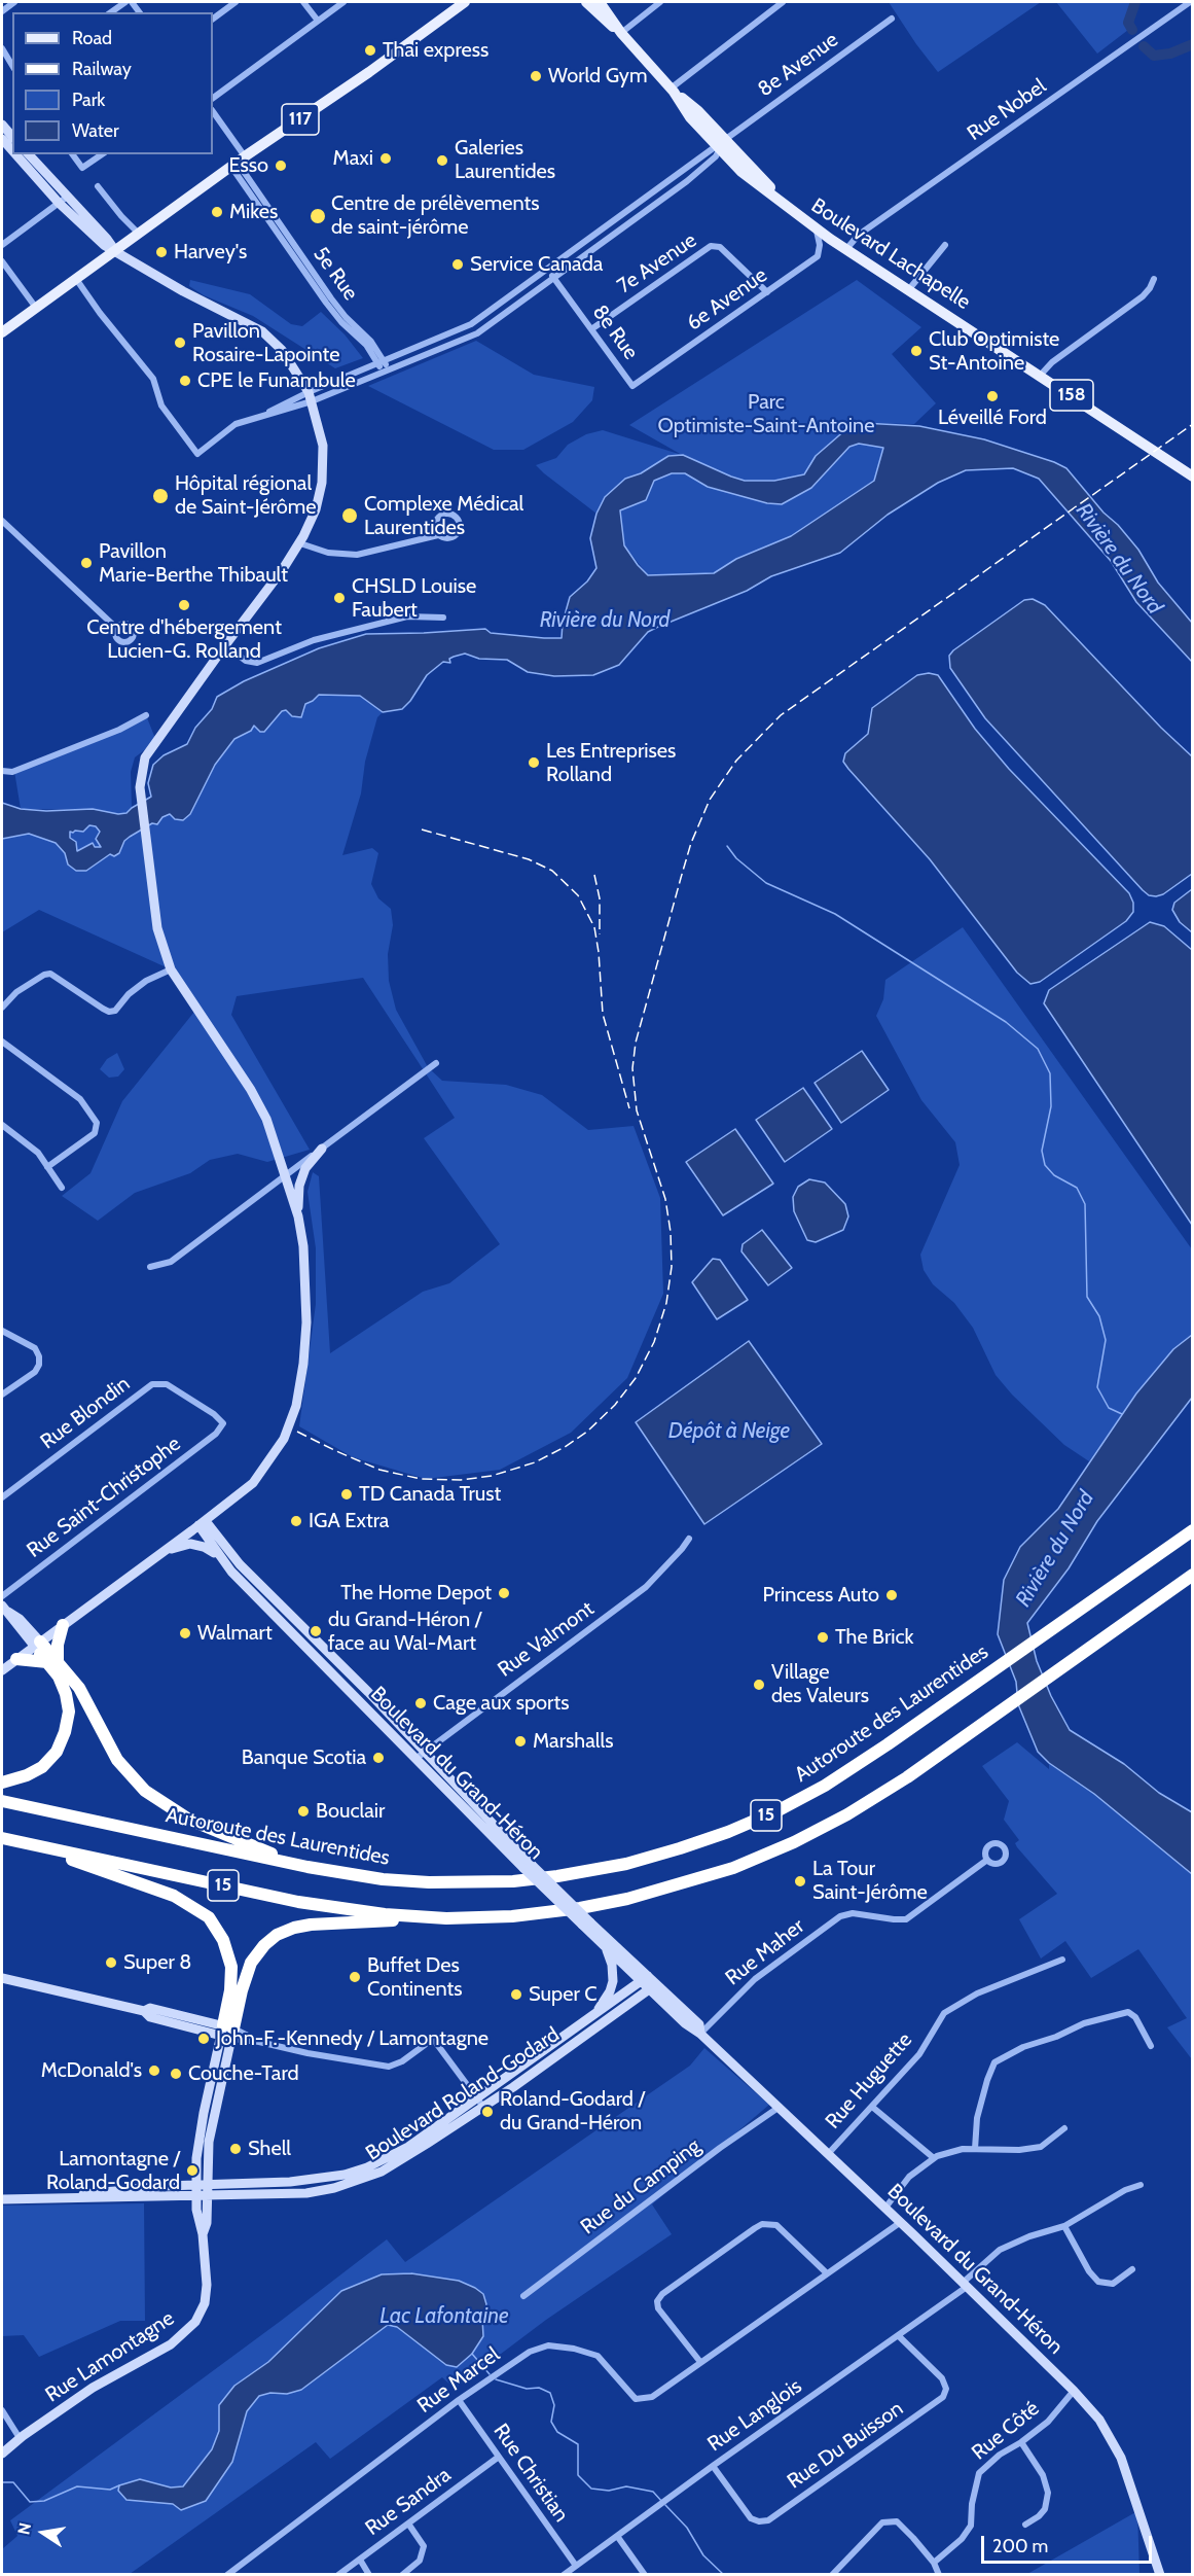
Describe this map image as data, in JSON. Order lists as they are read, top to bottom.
{
  "streets": {
    "highway": ["Autoroute des Laurentides", "15"],
    "main road": ["117", "Boulevard Lachapelle", "158"],
    "street": [
      "8e Avenue",
      "Rue Nobel",
      "7e Avenue",
      "5e Rue",
      "6e Avenue",
      "8e Rue",
      "Rue Blondin",
      "Rue Saint-Christophe",
      "Rue Valmont",
      "Boulevard du Grand-Héron",
      "Rue Maher",
      "Rue Huguette",
      "Boulevard Roland-Godard",
      "Rue du Camping",
      "Rue Lamontagne",
      "Rue Marcel",
      "Rue Langlois",
      "Rue Côté",
      "Rue Du Buisson",
      "Rue Christian",
      "Rue Sandra"
    ]
  },
  "crossings": [
    ["8e Avenue", "Boulevard Lachapelle"],
    ["Rue Nobel", "Boulevard Lachapelle"],
    ["117", "5e Rue"],
    ["Boulevard Lachapelle", "6e Avenue"],
    ["7e Avenue", "6e Avenue"],
    ["7e Avenue", "8e Rue"],
    ["6e Avenue", "8e Rue"],
    ["Rue Blondin", "Rue Saint-Christophe"],
    ["Rue Valmont", "Boulevard du Grand-Héron"],
    ["Boulevard du Grand-Héron", "Rue Maher"],
    ["Boulevard du Grand-Héron", "Rue Huguette"],
    ["Boulevard du Grand-Héron", "Boulevard Roland-Godard"],
    ["Boulevard du Grand-Héron", "Rue du Camping"],
    ["Boulevard du Grand-Héron", "Rue Marcel"],
    ["Boulevard du Grand-Héron", "Rue Langlois"],
    ["Boulevard du Grand-Héron", "Rue Côté"],
    ["Boulevard Roland-Godard", "Rue Lamontagne"],
    ["Rue Marcel", "Rue Christian"],
    ["Rue Langlois", "Rue Du Buisson"],
    ["Rue Langlois", "Rue Christian"],
    ["Rue Christian", "Rue Sandra"]
  ],
  "water": ["Rivière du Nord", "Dépôt à Neige", "Lac Lafontaine"],
  "parks": ["Parc Optimiste-Saint-Antoine"],
  "places": [
    "Thai express",
    "World Gym",
    "Maxi",
    "Galeries Laurentides",
    "Esso",
    "Mikes",
    "Centre de prélèvements de saint-jérôme",
    "Harvey's",
    "Service Canada",
    "Pavillon Rosaire-Lapointe",
    "Club Optimiste St-Antoine",
    "CPE le Funambule",
    "Léveillé Ford",
    "Hôpital régional de Saint-Jérôme",
    "Complexe Médical Laurentides",
    "Pavillon Marie-Berthe Thibault",
    "CHSLD Louise Faubert",
    "Centre d'hébergement Lucien-G. Rolland",
    "Les Entreprises Rolland",
    "TD Canada Trust",
    "IGA Extra",
    "The Home Depot",
    "Princess Auto",
    "du Grand-Héron / face au Wal-Mart",
    "Walmart",
    "The Brick",
    "Village des Valeurs",
    "Cage aux sports",
    "Marshalls",
    "Banque Scotia",
    "Bouclair",
    "La Tour Saint-Jérôme",
    "Super 8",
    "Buffet Des Continents",
    "Super C",
    "John-F.-Kennedy / Lamontagne",
    "McDonald's",
    "Couche-Tard",
    "Roland-Godard / du Grand-Héron",
    "Shell",
    "Lamontagne / Roland-Godard"
  ],
  "legend": [
    "Road",
    "Railway",
    "Park",
    "Water"
  ],
  "scale_bar": "200 m",
  "north": "left"
}
